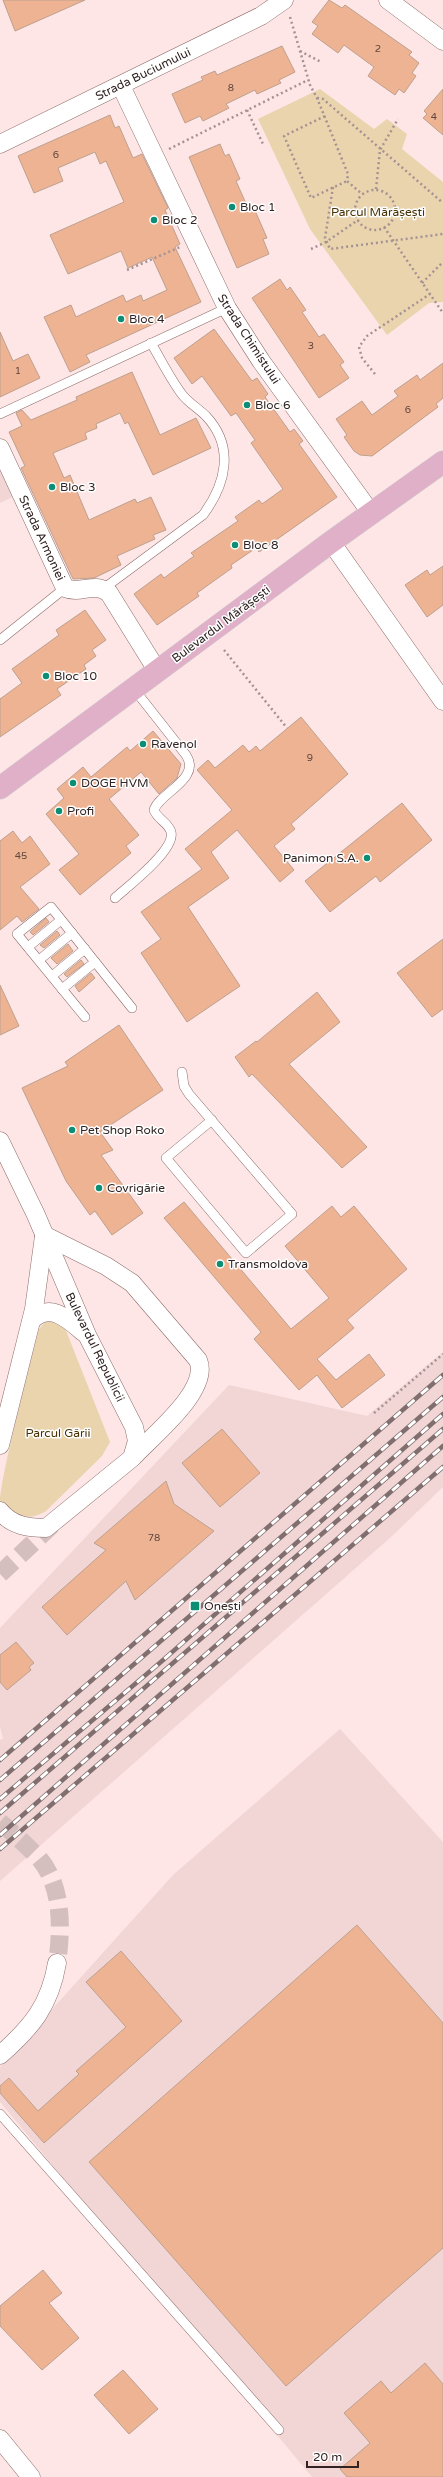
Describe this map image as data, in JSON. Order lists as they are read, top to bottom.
{
  "streets": {
    "main road": ["Bulevardul Mărășești"],
    "street": [
      "Strada Buciumului",
      "Strada Chimistului",
      "Strada Armoniei",
      "Bulevardul Republicii"
    ]
  },
  "crossings": [
    ["Strada Buciumului", "Strada Chimistului"],
    ["Strada Chimistului", "Bulevardul Mărășești"]
  ],
  "parks": ["Parcul Mărășești", "Parcul Gării"],
  "places": {
    "other": [
      "Bloc 1",
      "Bloc 2",
      "Bloc 4",
      "Bloc 6",
      "Bloc 3",
      "Bloc 8",
      "Bloc 10",
      "Ravenol",
      "DOGE HVM",
      "Profi",
      "Panimon S.A.",
      "Pet Shop Roko",
      "Covrigărie",
      "Transmoldova"
    ],
    "transit": ["Onești"]
  },
  "house_numbers": [
    "2",
    "8",
    "4",
    "6",
    "3",
    "1",
    "6",
    "9",
    "45",
    "78"
  ],
  "scale_bar": "20 m"
}
